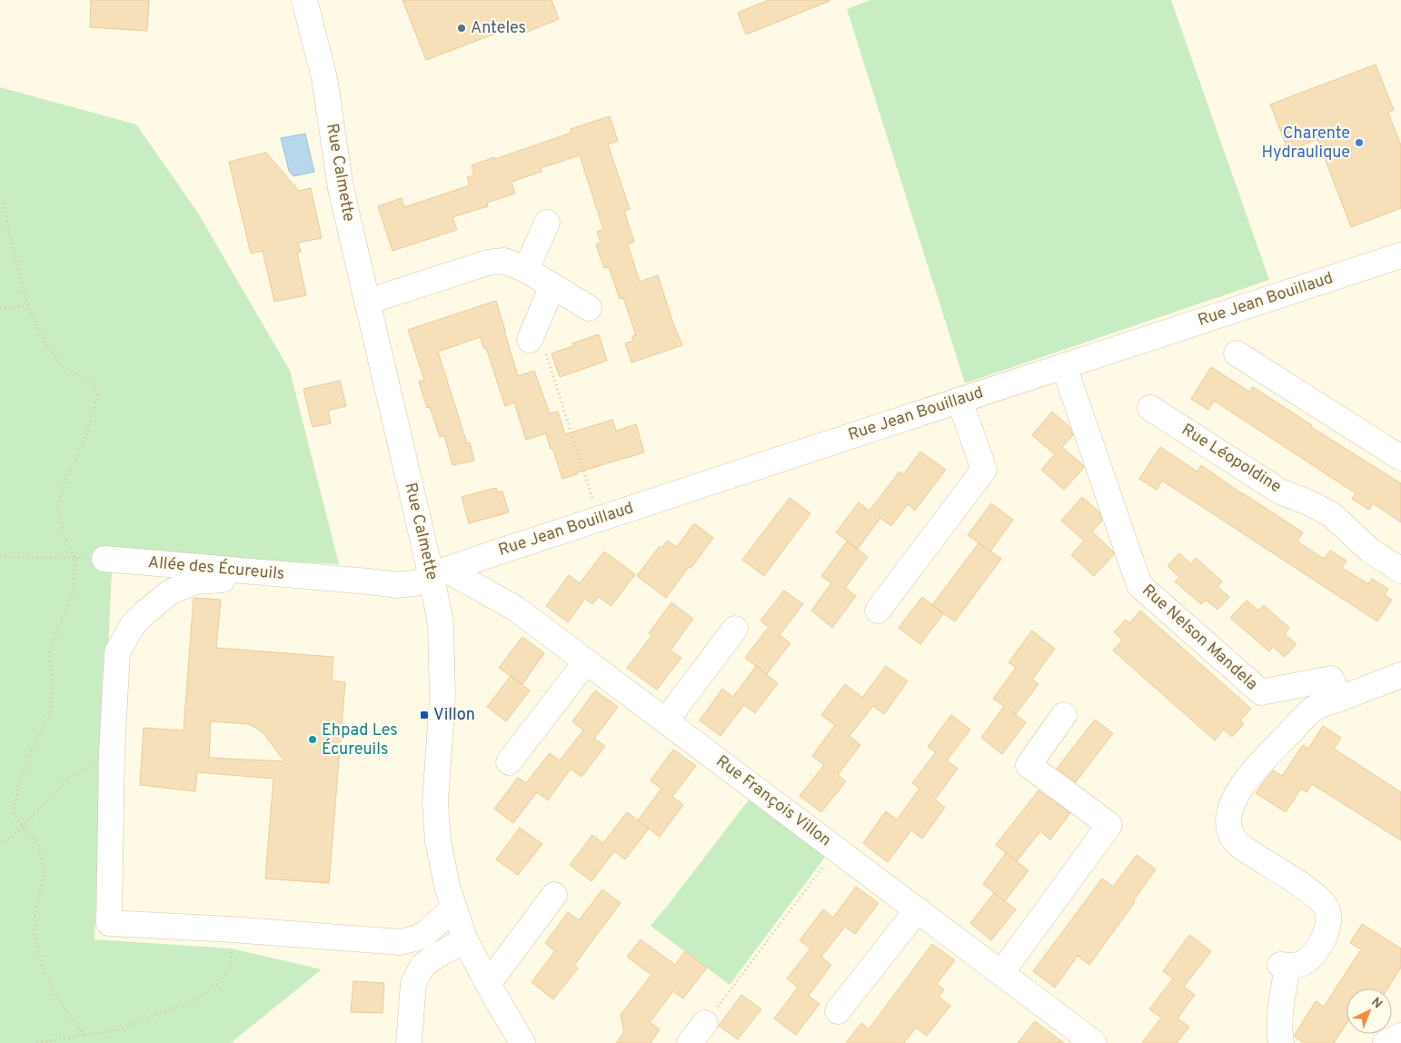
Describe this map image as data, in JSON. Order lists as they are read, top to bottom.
{
  "streets": {
    "street": [
      "Rue Calmette",
      "Rue Jean Bouillaud",
      "Rue Léopoldine",
      "Allée des Écureuils",
      "Rue Nelson Mandela",
      "Rue François Villon"
    ]
  },
  "crossings": [
    ["Rue Calmette", "Rue Jean Bouillaud"],
    ["Rue Calmette", "Allée des Écureuils"],
    ["Rue Calmette", "Rue François Villon"],
    ["Rue Jean Bouillaud", "Allée des Écureuils"],
    ["Rue Jean Bouillaud", "Rue Nelson Mandela"],
    ["Rue Jean Bouillaud", "Rue François Villon"],
    ["Allée des Écureuils", "Rue François Villon"]
  ],
  "places": {
    "other": ["Anteles", "Charente Hydraulique", "Ehpad Les Écureuils"],
    "transit": ["Villon"]
  },
  "north": "top right"
}
